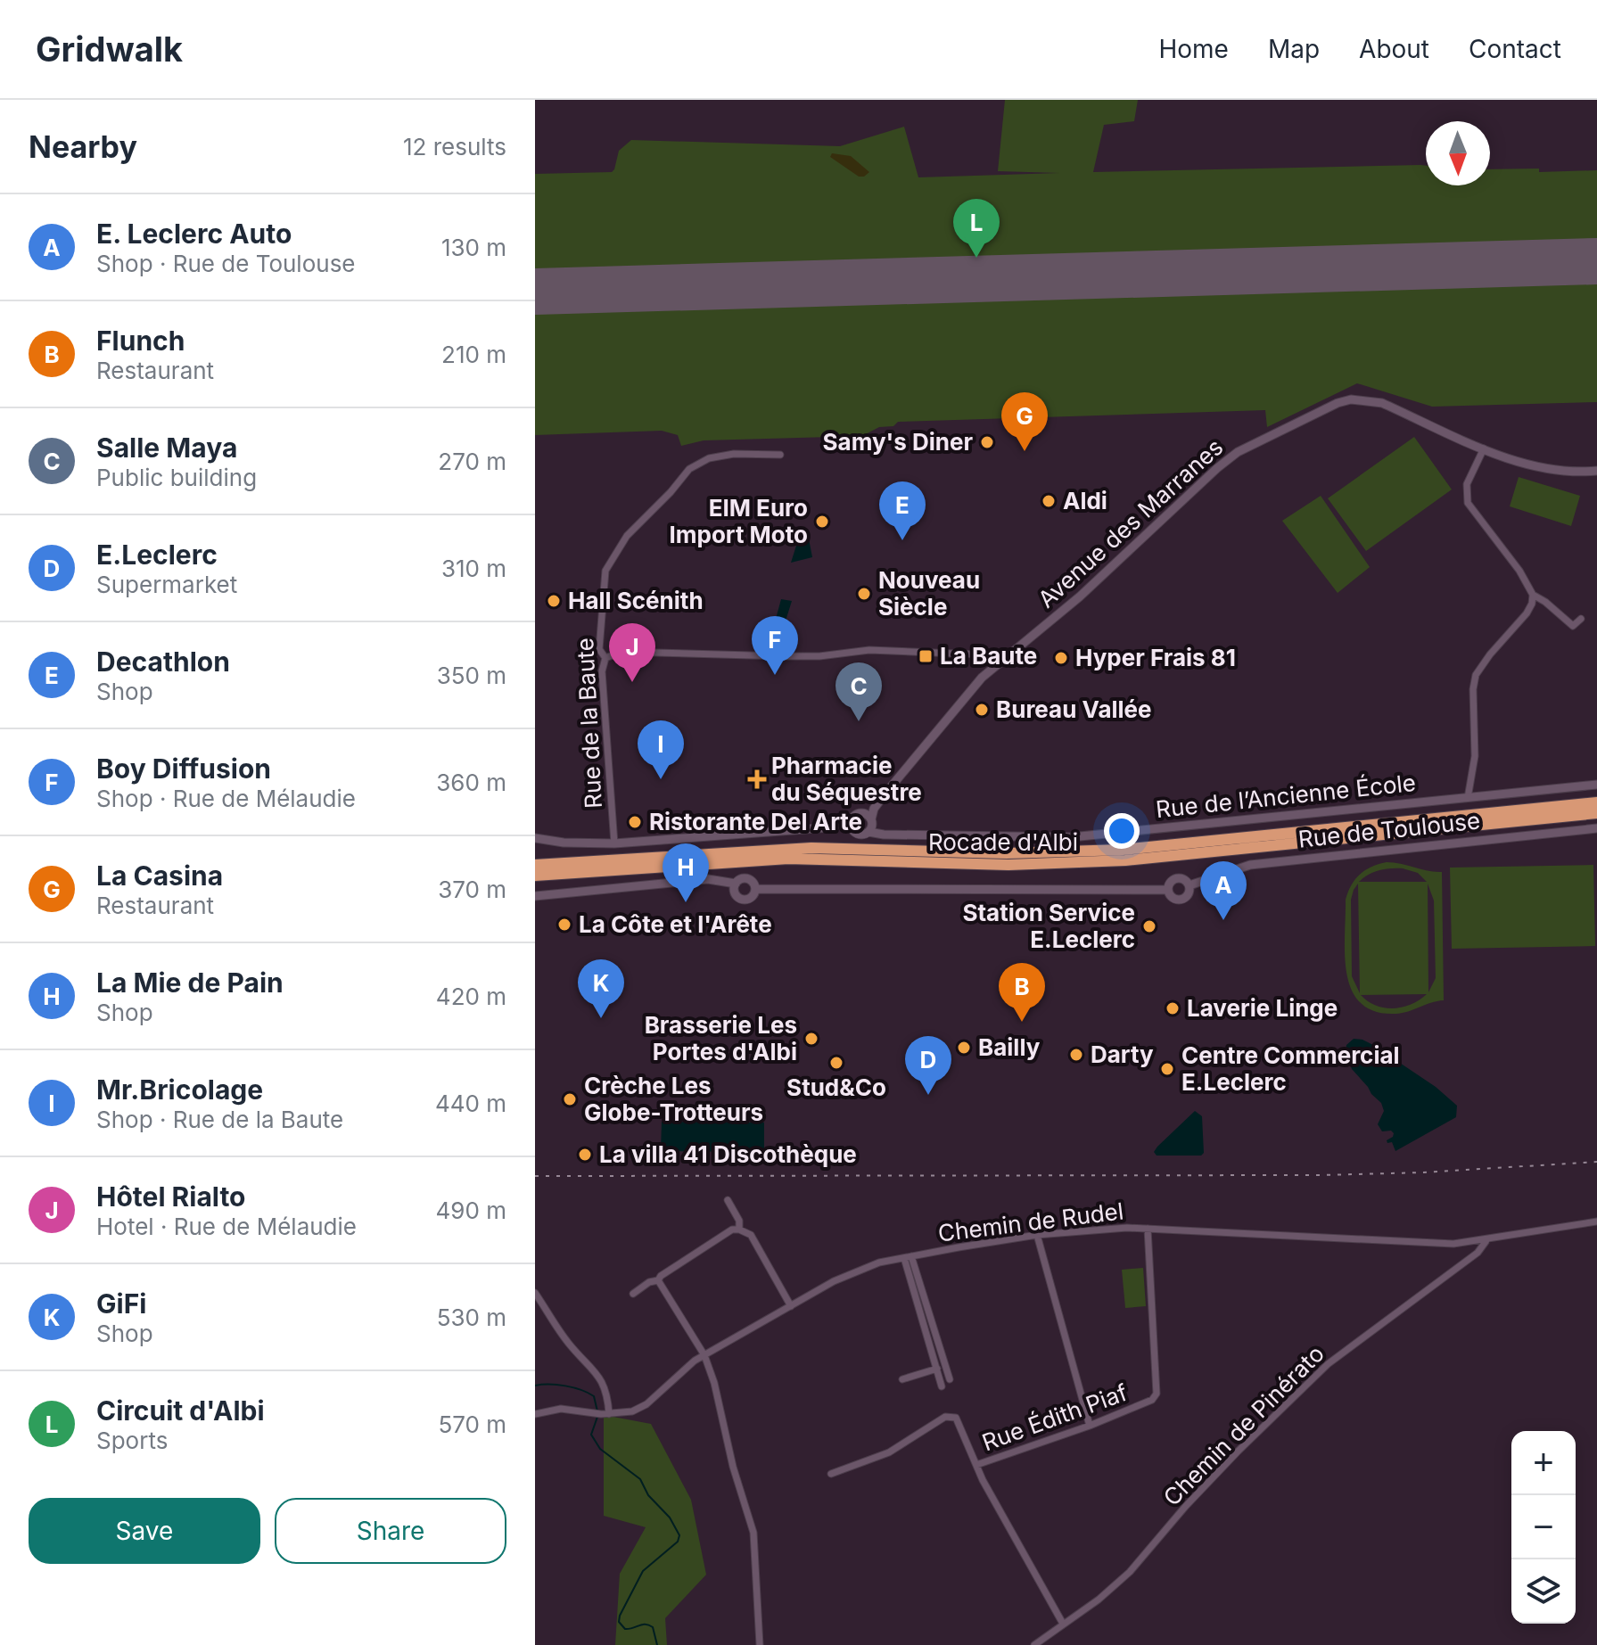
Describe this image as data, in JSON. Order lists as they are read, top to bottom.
{
  "streets": {
    "highway": ["Rocade d'Albi"],
    "street": [
      "Avenue des Marranes",
      "Rue de la Baute",
      "Rue de l’Ancienne École",
      "Rue de Toulouse",
      "Chemin de Rudel",
      "Rue Édith Piaf",
      "Chemin de Pinérato"
    ]
  },
  "crossings": [
    ["Avenue des Marranes", "Rue de l’Ancienne École"],
    ["Chemin de Rudel", "Rue Édith Piaf"],
    ["Chemin de Rudel", "Chemin de Pinérato"],
    ["Rue Édith Piaf", "Chemin de Pinérato"]
  ],
  "places": {
    "other": [
      "Samy's Diner",
      "Aldi",
      "EIM Euro Import Moto",
      "Nouveau Siècle",
      "Hall Scénith",
      "Hyper Frais 81",
      "Bureau Vallée",
      "Ristorante Del Arte",
      "La Côte et l'Arête",
      "Station Service E.Leclerc",
      "Laverie Linge",
      "Brasserie Les Portes d'Albi",
      "Bailly",
      "Darty",
      "Stud&Co",
      "Centre Commercial E.Leclerc",
      "Crèche Les Globe-Trotteurs",
      "La villa 41 Discothèque"
    ],
    "transit": ["La Baute"],
    "health": ["Pharmacie du Séquestre"]
  },
  "north": "bottom",
  "page": {
    "header": "Gridwalk",
    "nav": [
      "Home",
      "Map",
      "About",
      "Contact"
    ],
    "heading": ["Nearby", "12 results"],
    "list": [
      {
        "mark": "A",
        "name": "E. Leclerc Auto",
        "note": "Shop · Rue de Toulouse",
        "value": "130 m"
      },
      {
        "mark": "B",
        "name": "Flunch",
        "note": "Restaurant",
        "value": "210 m"
      },
      {
        "mark": "C",
        "name": "Salle Maya",
        "note": "Public building",
        "value": "270 m"
      },
      {
        "mark": "D",
        "name": "E.Leclerc",
        "note": "Supermarket",
        "value": "310 m"
      },
      {
        "mark": "E",
        "name": "Decathlon",
        "note": "Shop",
        "value": "350 m"
      },
      {
        "mark": "F",
        "name": "Boy Diffusion",
        "note": "Shop · Rue de Mélaudie",
        "value": "360 m"
      },
      {
        "mark": "G",
        "name": "La Casina",
        "note": "Restaurant",
        "value": "370 m"
      },
      {
        "mark": "H",
        "name": "La Mie de Pain",
        "note": "Shop",
        "value": "420 m"
      },
      {
        "mark": "I",
        "name": "Mr.Bricolage",
        "note": "Shop · Rue de la Baute",
        "value": "440 m"
      },
      {
        "mark": "J",
        "name": "Hôtel Rialto",
        "note": "Hotel · Rue de Mélaudie",
        "value": "490 m"
      },
      {
        "mark": "K",
        "name": "GiFi",
        "note": "Shop",
        "value": "530 m"
      },
      {
        "mark": "L",
        "name": "Circuit d'Albi",
        "note": "Sports",
        "value": "570 m"
      }
    ],
    "pins": [
      "L",
      "G",
      "E",
      "F",
      "J",
      "C",
      "I",
      "H",
      "A",
      "K",
      "B",
      "D"
    ],
    "map_buttons": ["+", "−"],
    "buttons": ["Save", "Share"]
  }
}
